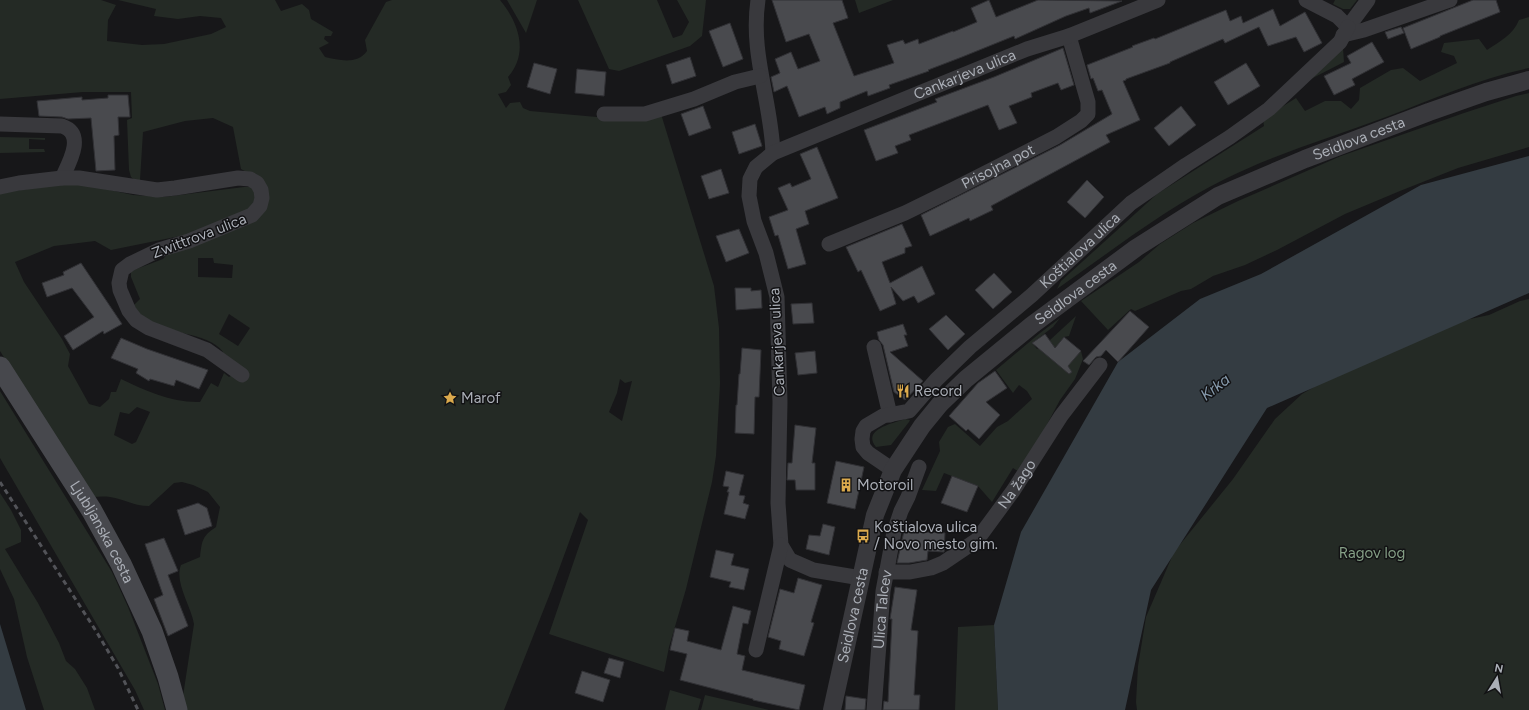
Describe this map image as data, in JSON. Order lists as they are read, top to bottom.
{
  "streets": {
    "main road": ["Ljubljanska cesta"],
    "street": [
      "Cankarjeva ulica",
      "Seidlova cesta",
      "Prisojna pot",
      "Zwittrova ulica",
      "Koštialova ulica",
      "Na žago",
      "Ulica Talcev"
    ]
  },
  "crossings": [
    ["Cankarjeva ulica", "Prisojna pot"],
    ["Seidlova cesta", "Koštialova ulica"],
    ["Na žago", "Ulica Talcev"]
  ],
  "water": ["Krka"],
  "parks": ["Ragov log"],
  "places": {
    "restaurant": ["Record"],
    "place": ["Marof"],
    "building": ["Motoroil"],
    "bus stop": ["Koštialova ulica / Novo mesto gim."]
  },
  "north": "top"
}
